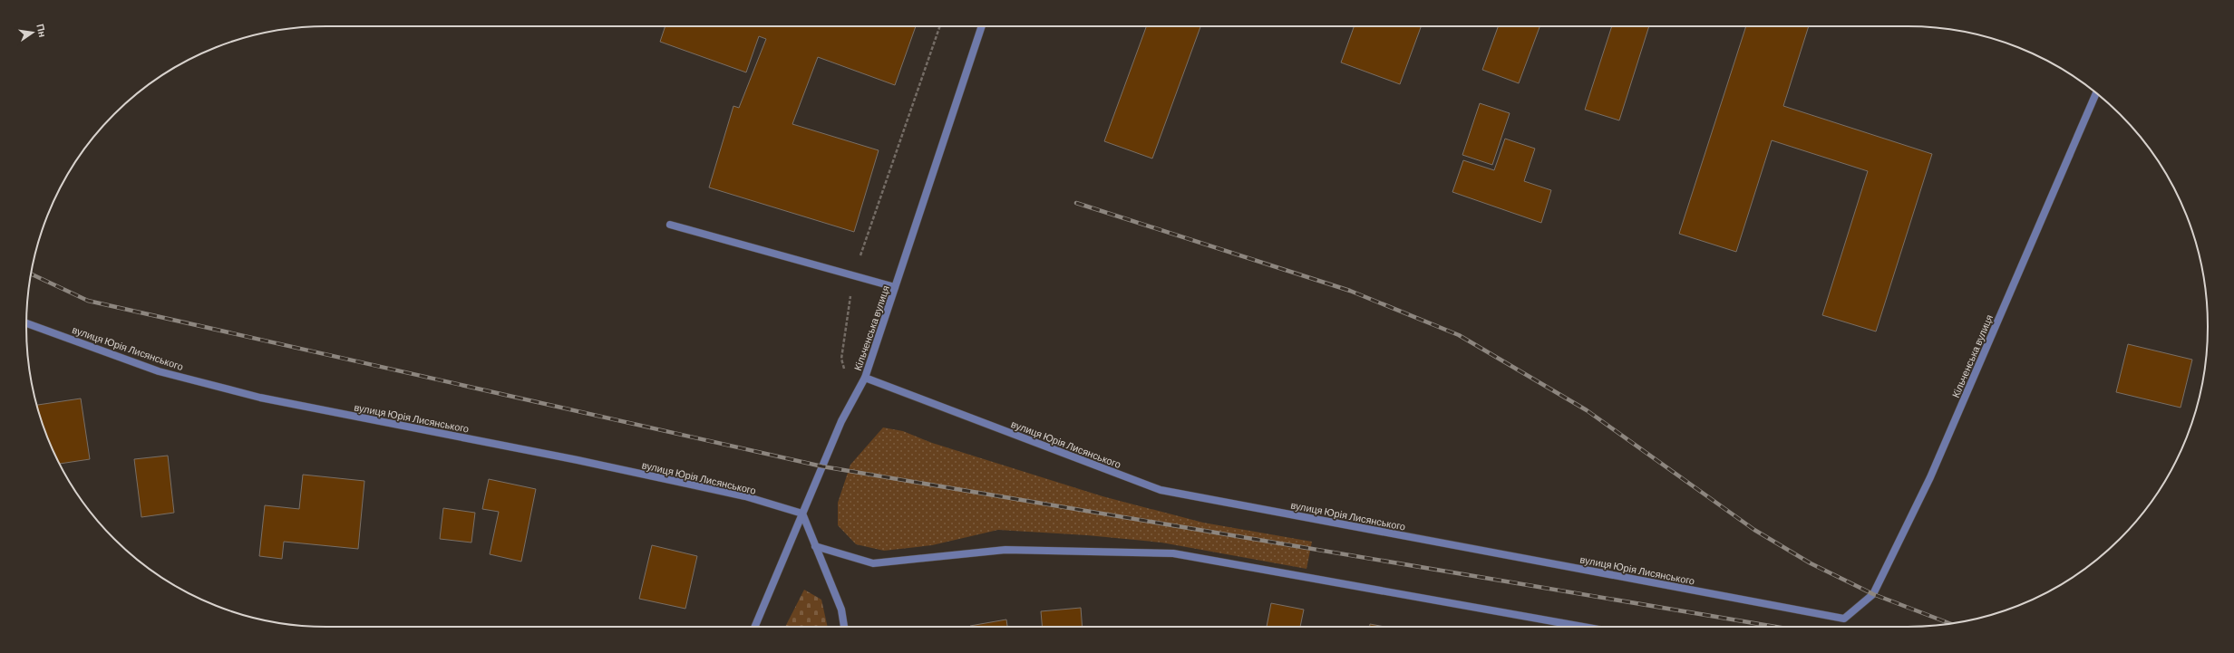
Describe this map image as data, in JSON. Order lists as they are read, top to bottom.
{
  "streets": {
    "street": ["Кільченська вулиця", "вулиця Юрія Лисянського"]
  },
  "crossings": [
    ["Кільченська вулиця", "вулиця Юрія Лисянського"]
  ],
  "north": "right"
}
